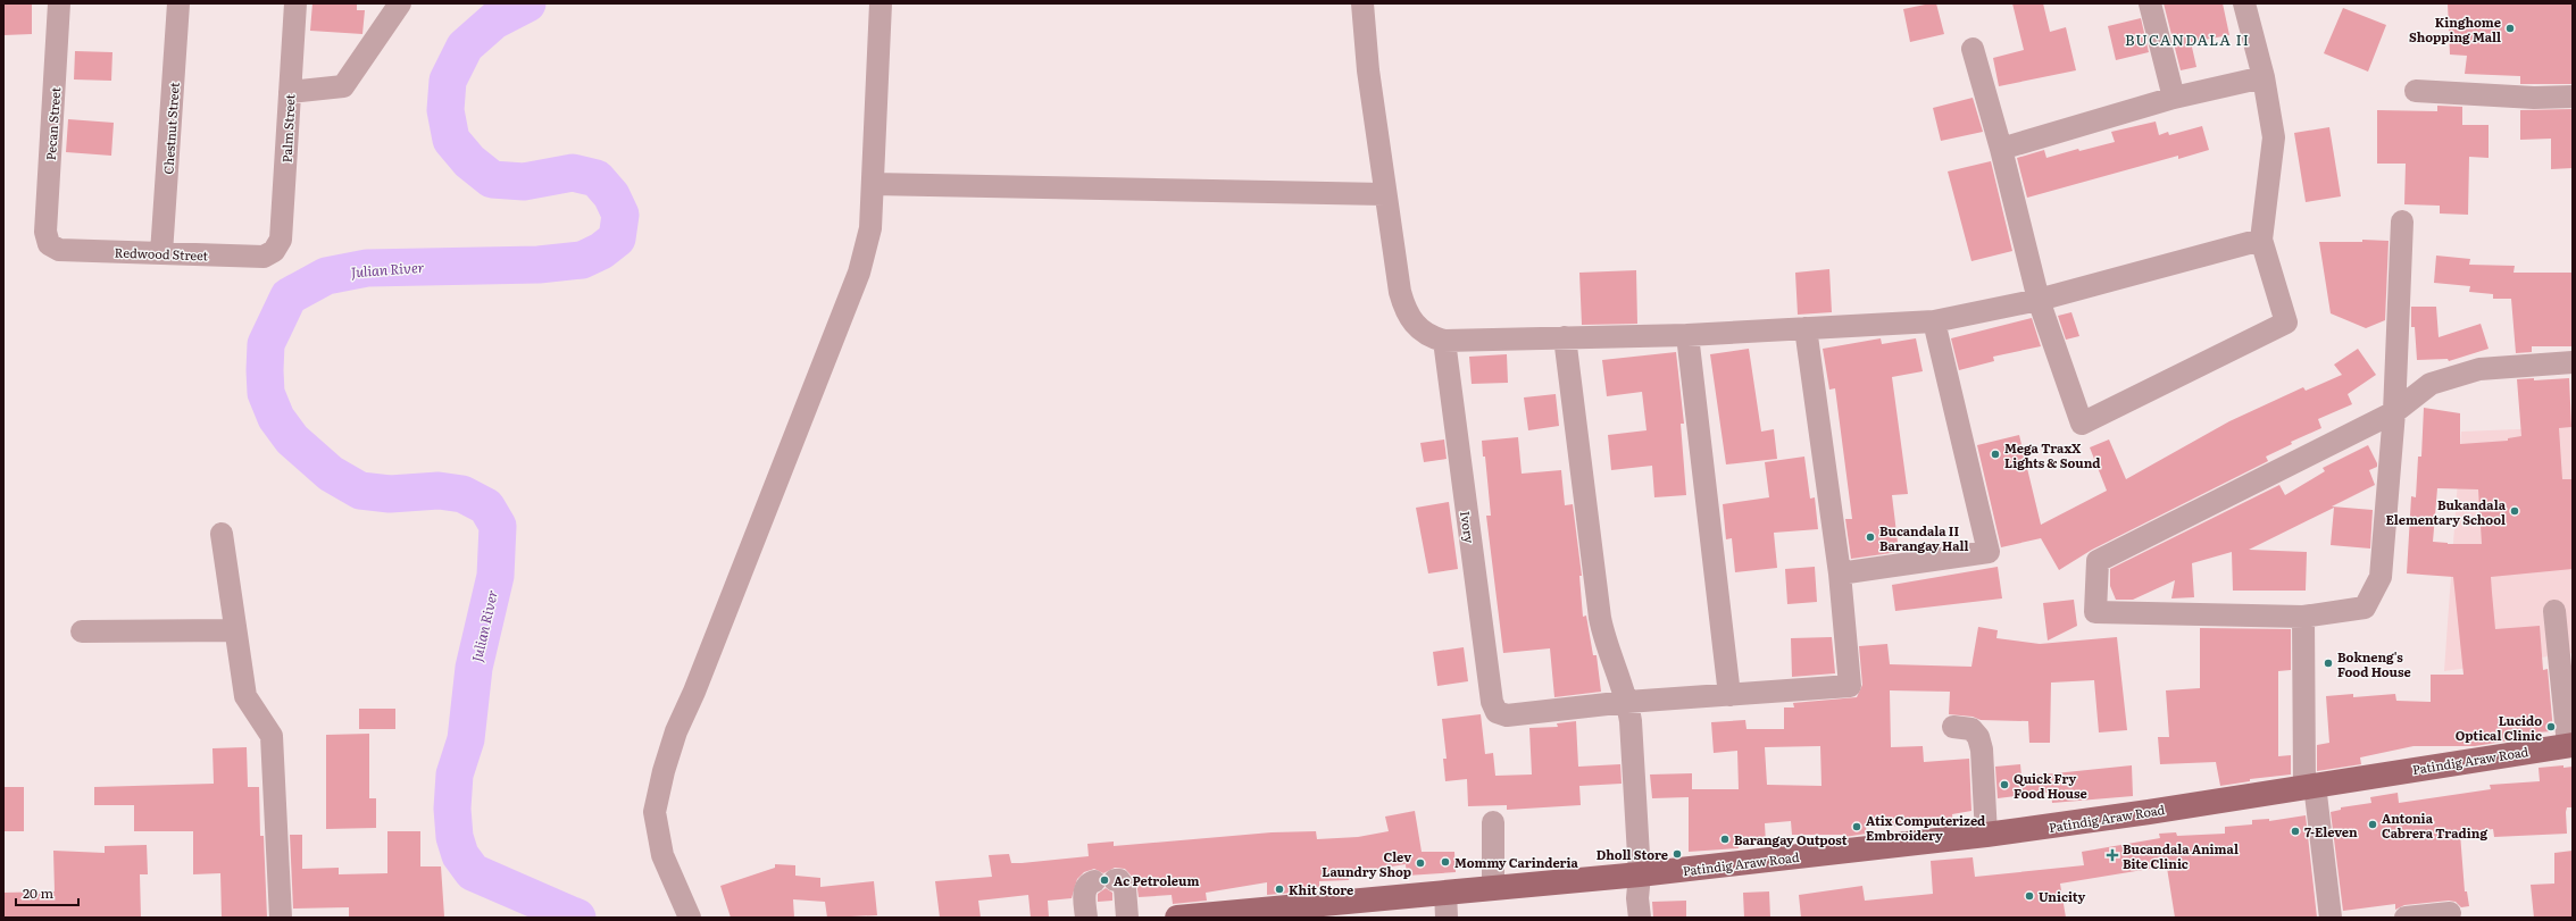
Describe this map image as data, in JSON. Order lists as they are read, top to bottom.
{
  "streets": {
    "main road": ["Patindig Araw Road"],
    "street": [
      "Pecan Street",
      "Chestnut Street",
      "Palm Street",
      "Redwood Street",
      "Ivory"
    ]
  },
  "crossings": [
    ["Pecan Street", "Redwood Street"],
    ["Chestnut Street", "Redwood Street"],
    ["Palm Street", "Redwood Street"]
  ],
  "districts": ["BUCANDALA II"],
  "water": ["Julian River"],
  "places": {
    "other": [
      "Kinghome Shopping Mall",
      "Mega TraxX Lights & Sound",
      "Bukandala Elementary School",
      "Bucandala II Barangay Hall",
      "Bokneng's Food House",
      "Lucido Optical Clinic",
      "Quick Fry Food House",
      "Antonia Cabrera Trading",
      "Atix Computerized Embroidery",
      "7-Eleven",
      "Barangay Outpost",
      "Dholl Store",
      "Mommy Carinderia",
      "Clev Laundry Shop",
      "Ac Petroleum",
      "Khit Store",
      "Unicity"
    ],
    "health": ["Bucandala Animal Bite Clinic"]
  },
  "scale_bar": "20 m"
}
